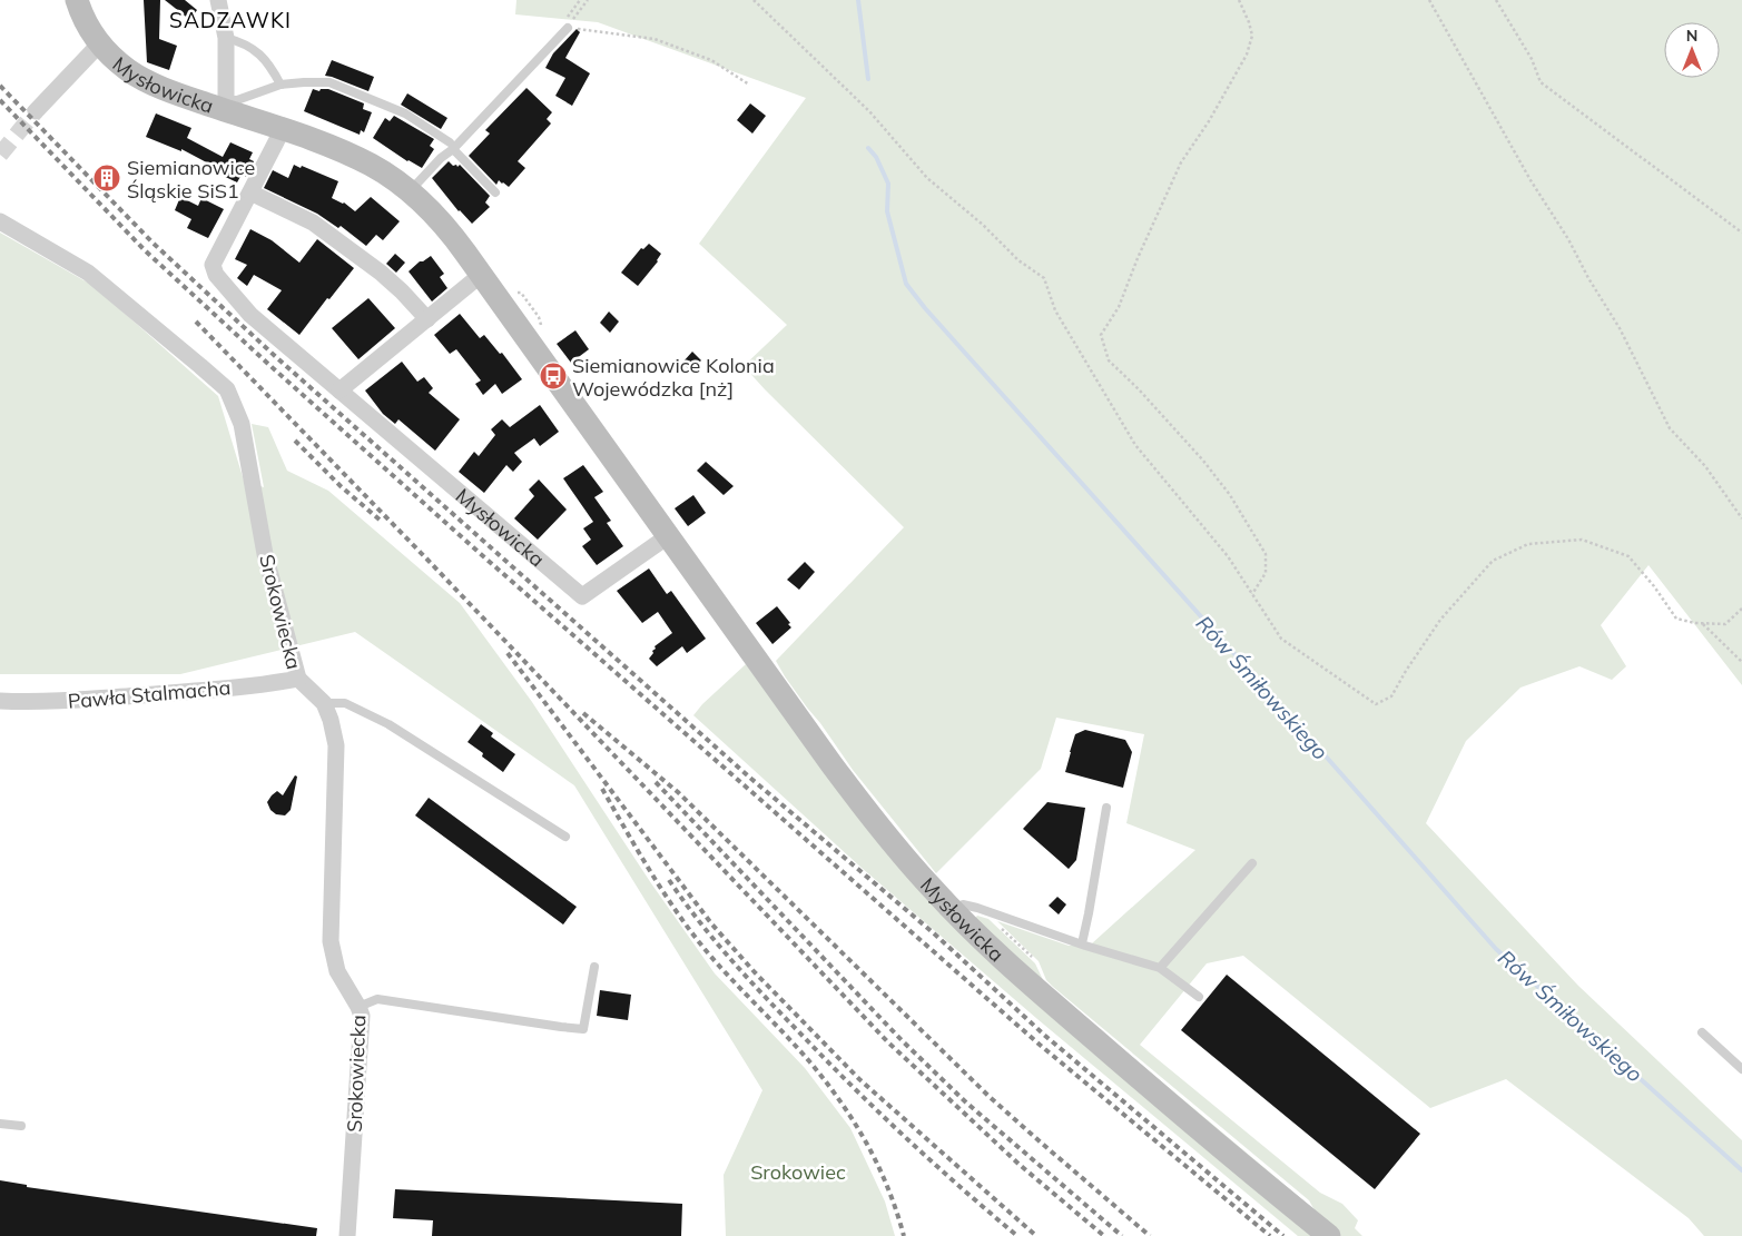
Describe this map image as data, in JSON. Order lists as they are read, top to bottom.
{
  "streets": {
    "street": ["Mysłowicka", "Srokowiecka", "Pawła Stalmacha"]
  },
  "crossings": [
    ["Srokowiecka", "Pawła Stalmacha"]
  ],
  "districts": ["SADZAWKI"],
  "water": ["Rów Śmiłowskiego"],
  "parks": ["Srokowiec"],
  "places": {
    "building": ["Siemianowice Śląskie SiS1"],
    "bus stop": ["Siemianowice Kolonia Wojewódzka [nż]"]
  },
  "north": "top"
}
